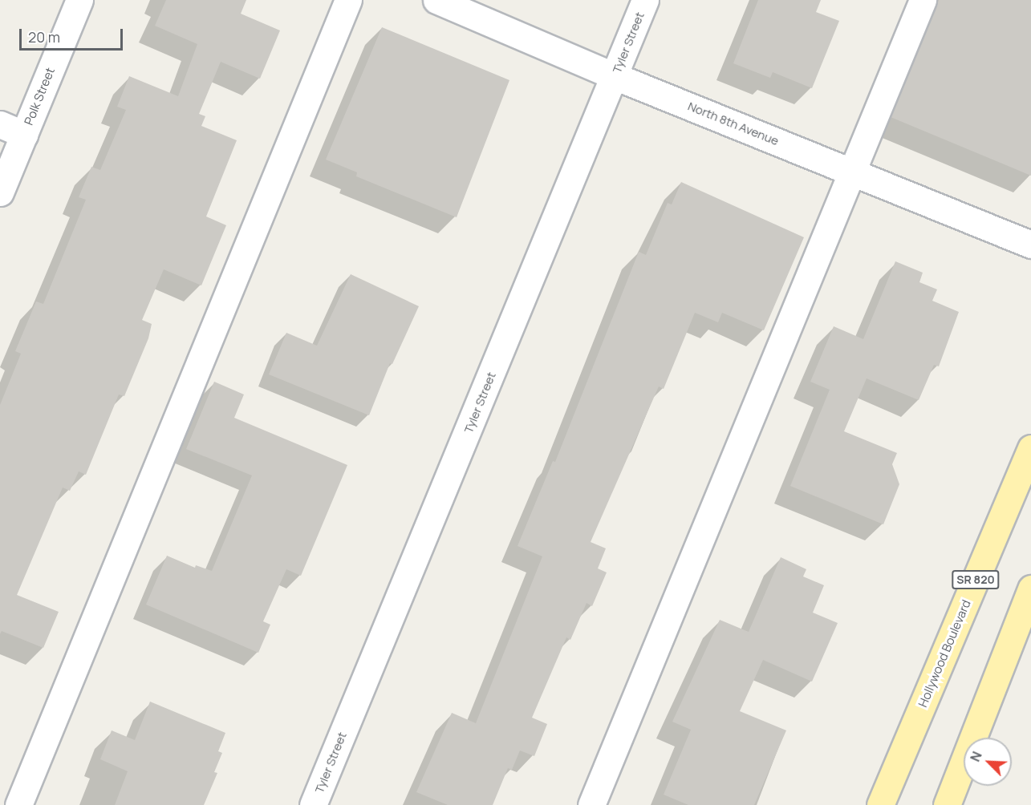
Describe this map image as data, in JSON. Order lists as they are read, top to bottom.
{
  "streets": {
    "main road": ["SR 820", "Hollywood Boulevard"],
    "street": ["Tyler Street", "Polk Street", "North 8th Avenue"]
  },
  "crossings": [
    ["Tyler Street", "North 8th Avenue"]
  ],
  "scale_bar": "20 m",
  "north": "top left"
}
